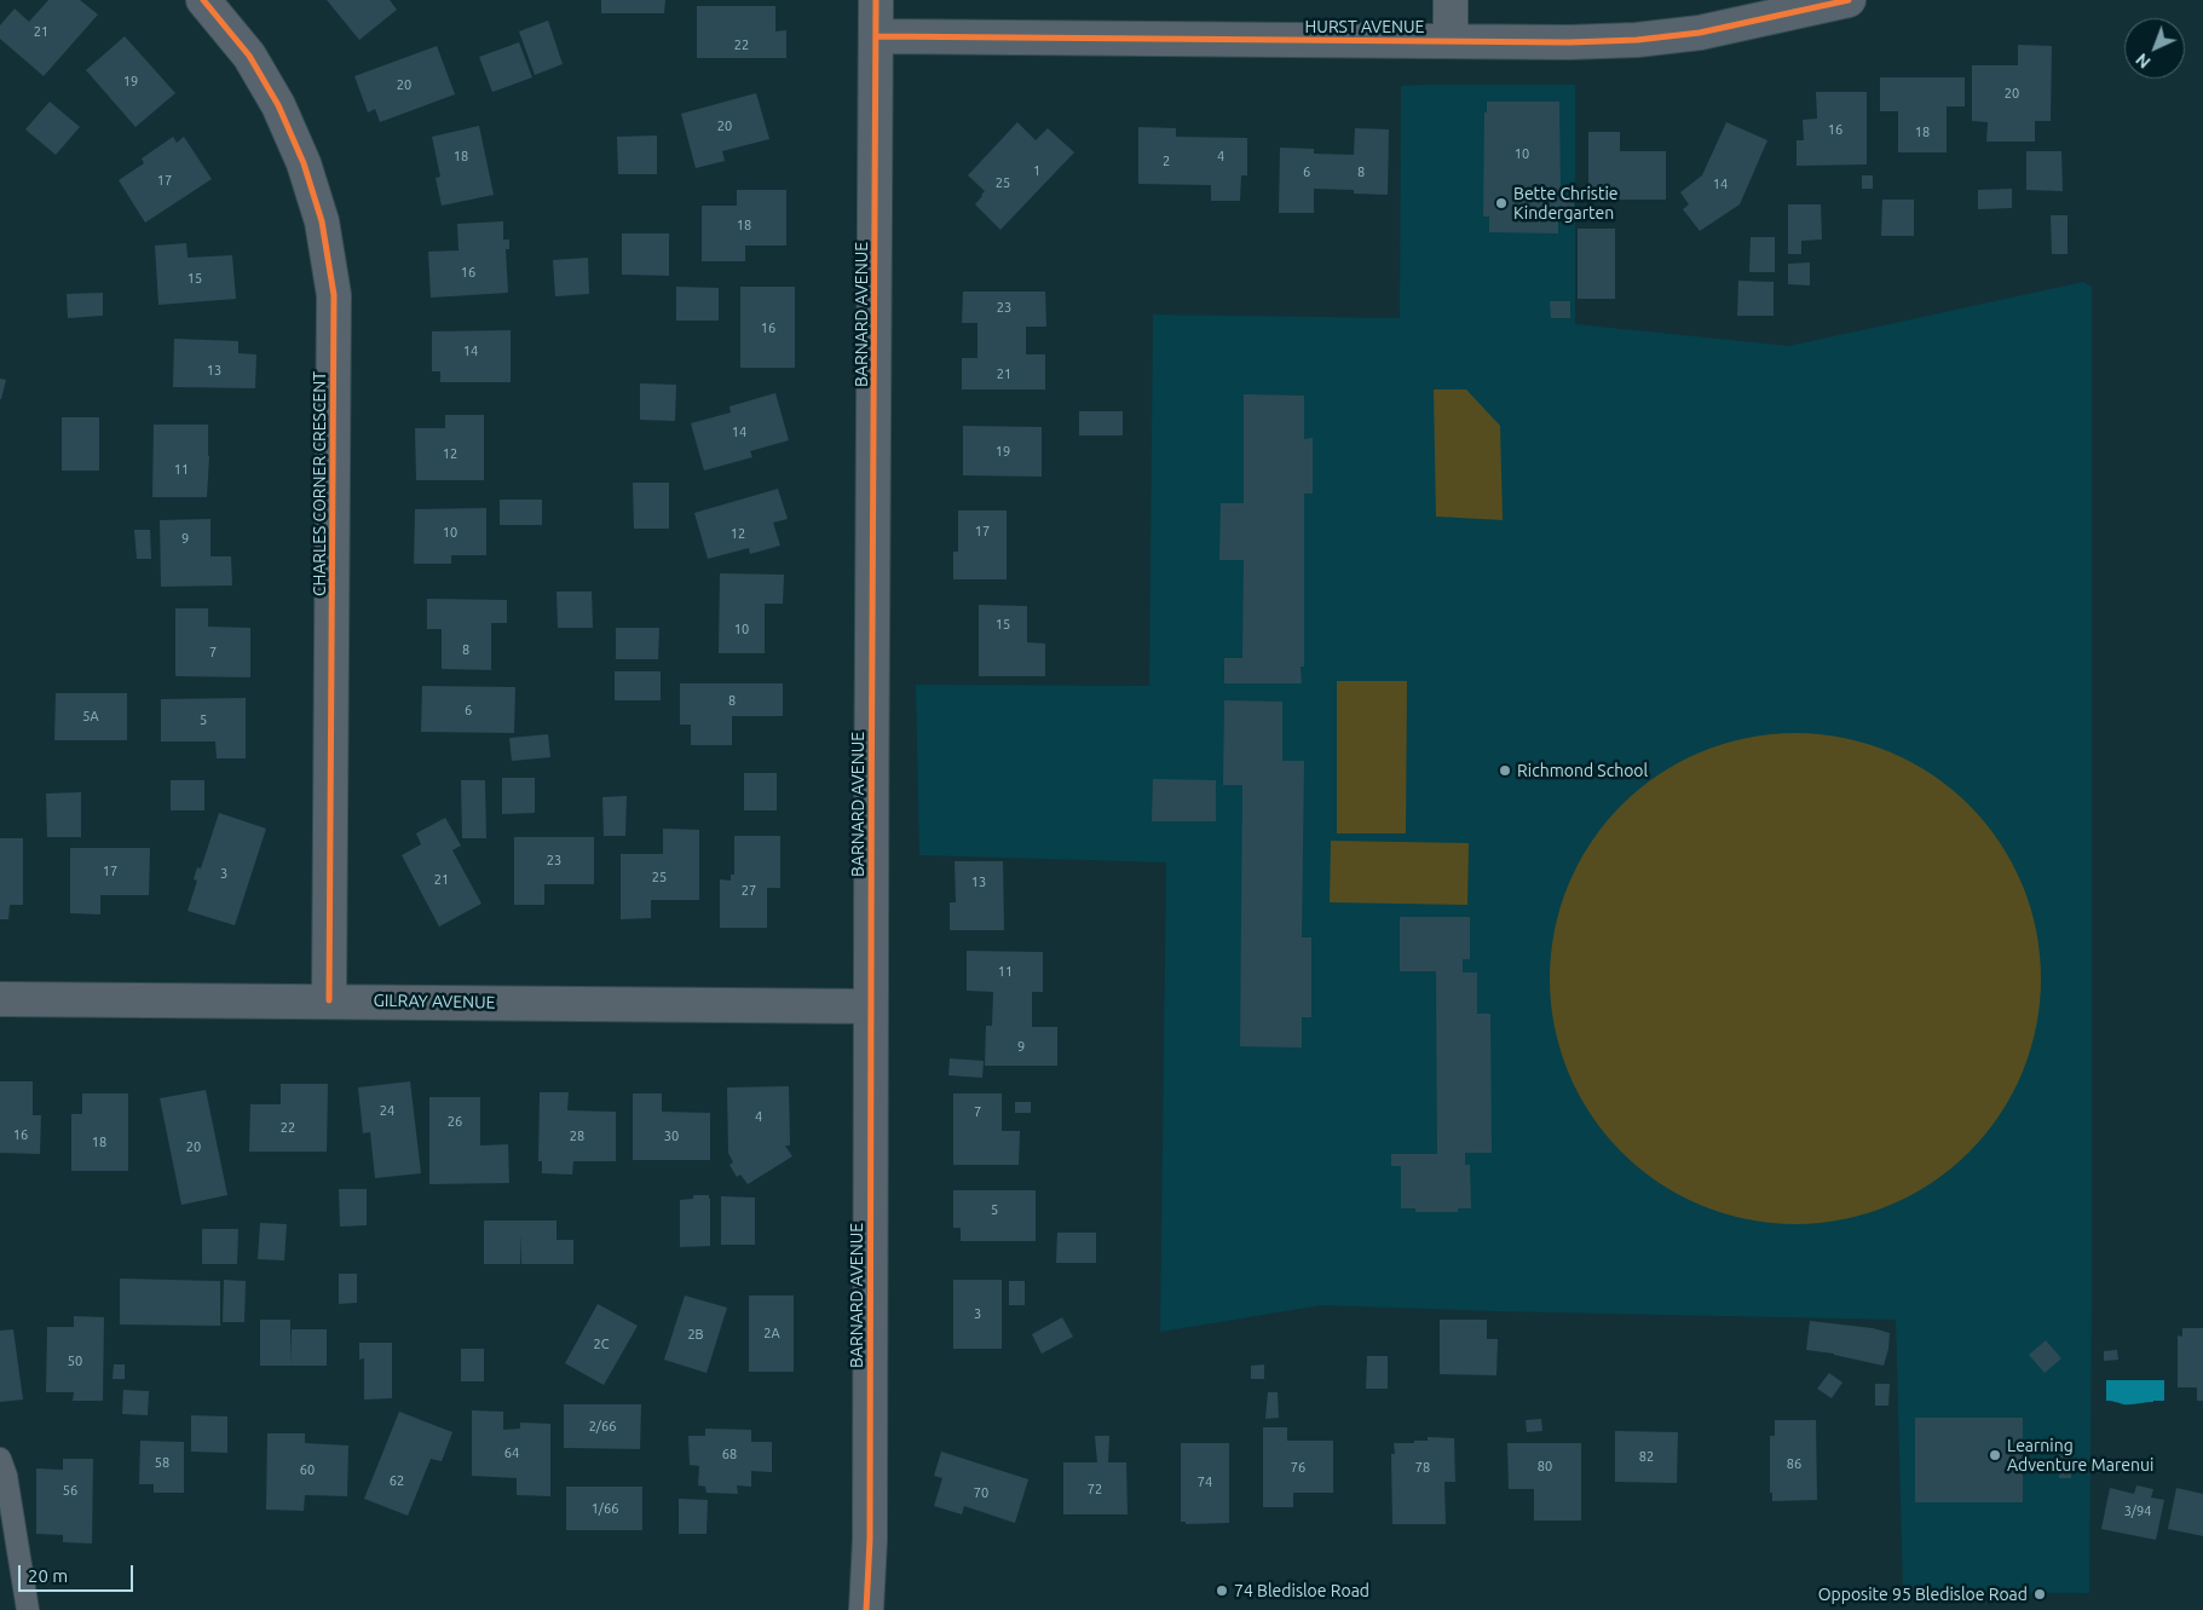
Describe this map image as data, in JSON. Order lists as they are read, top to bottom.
{
  "streets": {
    "street": [
      "HURST AVENUE",
      "BARNARD AVENUE",
      "CHARLES CORNER CRESCENT",
      "GILRAY AVENUE"
    ]
  },
  "crossings": [
    ["HURST AVENUE", "BARNARD AVENUE"],
    ["BARNARD AVENUE", "GILRAY AVENUE"],
    ["CHARLES CORNER CRESCENT", "GILRAY AVENUE"]
  ],
  "places": [
    "Bette Christie Kindergarten",
    "Richmond School",
    "Learning Adventure Marenui",
    "74 Bledisloe Road",
    "Opposite 95 Bledisloe Road"
  ],
  "house_numbers": [
    "21",
    "22",
    "19",
    "20",
    "20",
    "20",
    "16",
    "18",
    "10",
    "18",
    "4",
    "2",
    "1",
    "6",
    "8",
    "17",
    "25",
    "14",
    "18",
    "16",
    "15",
    "23",
    "16",
    "14",
    "13",
    "21",
    "14",
    "19",
    "12",
    "11",
    "17",
    "10",
    "12",
    "9",
    "15",
    "10",
    "8",
    "7",
    "8",
    "6",
    "5A",
    "5",
    "23",
    "17",
    "3",
    "25",
    "21",
    "13",
    "27",
    "11",
    "9",
    "24",
    "7",
    "4",
    "26",
    "22",
    "16",
    "28",
    "30",
    "18",
    "20",
    "5",
    "3",
    "2A",
    "2B",
    "2C",
    "50",
    "2/66",
    "64",
    "68",
    "82",
    "58",
    "86",
    "80",
    "76",
    "78",
    "60",
    "62",
    "74",
    "72",
    "56",
    "70",
    "1/66",
    "3/94"
  ],
  "scale_bar": "20 m",
  "north": "bottom left"
}
